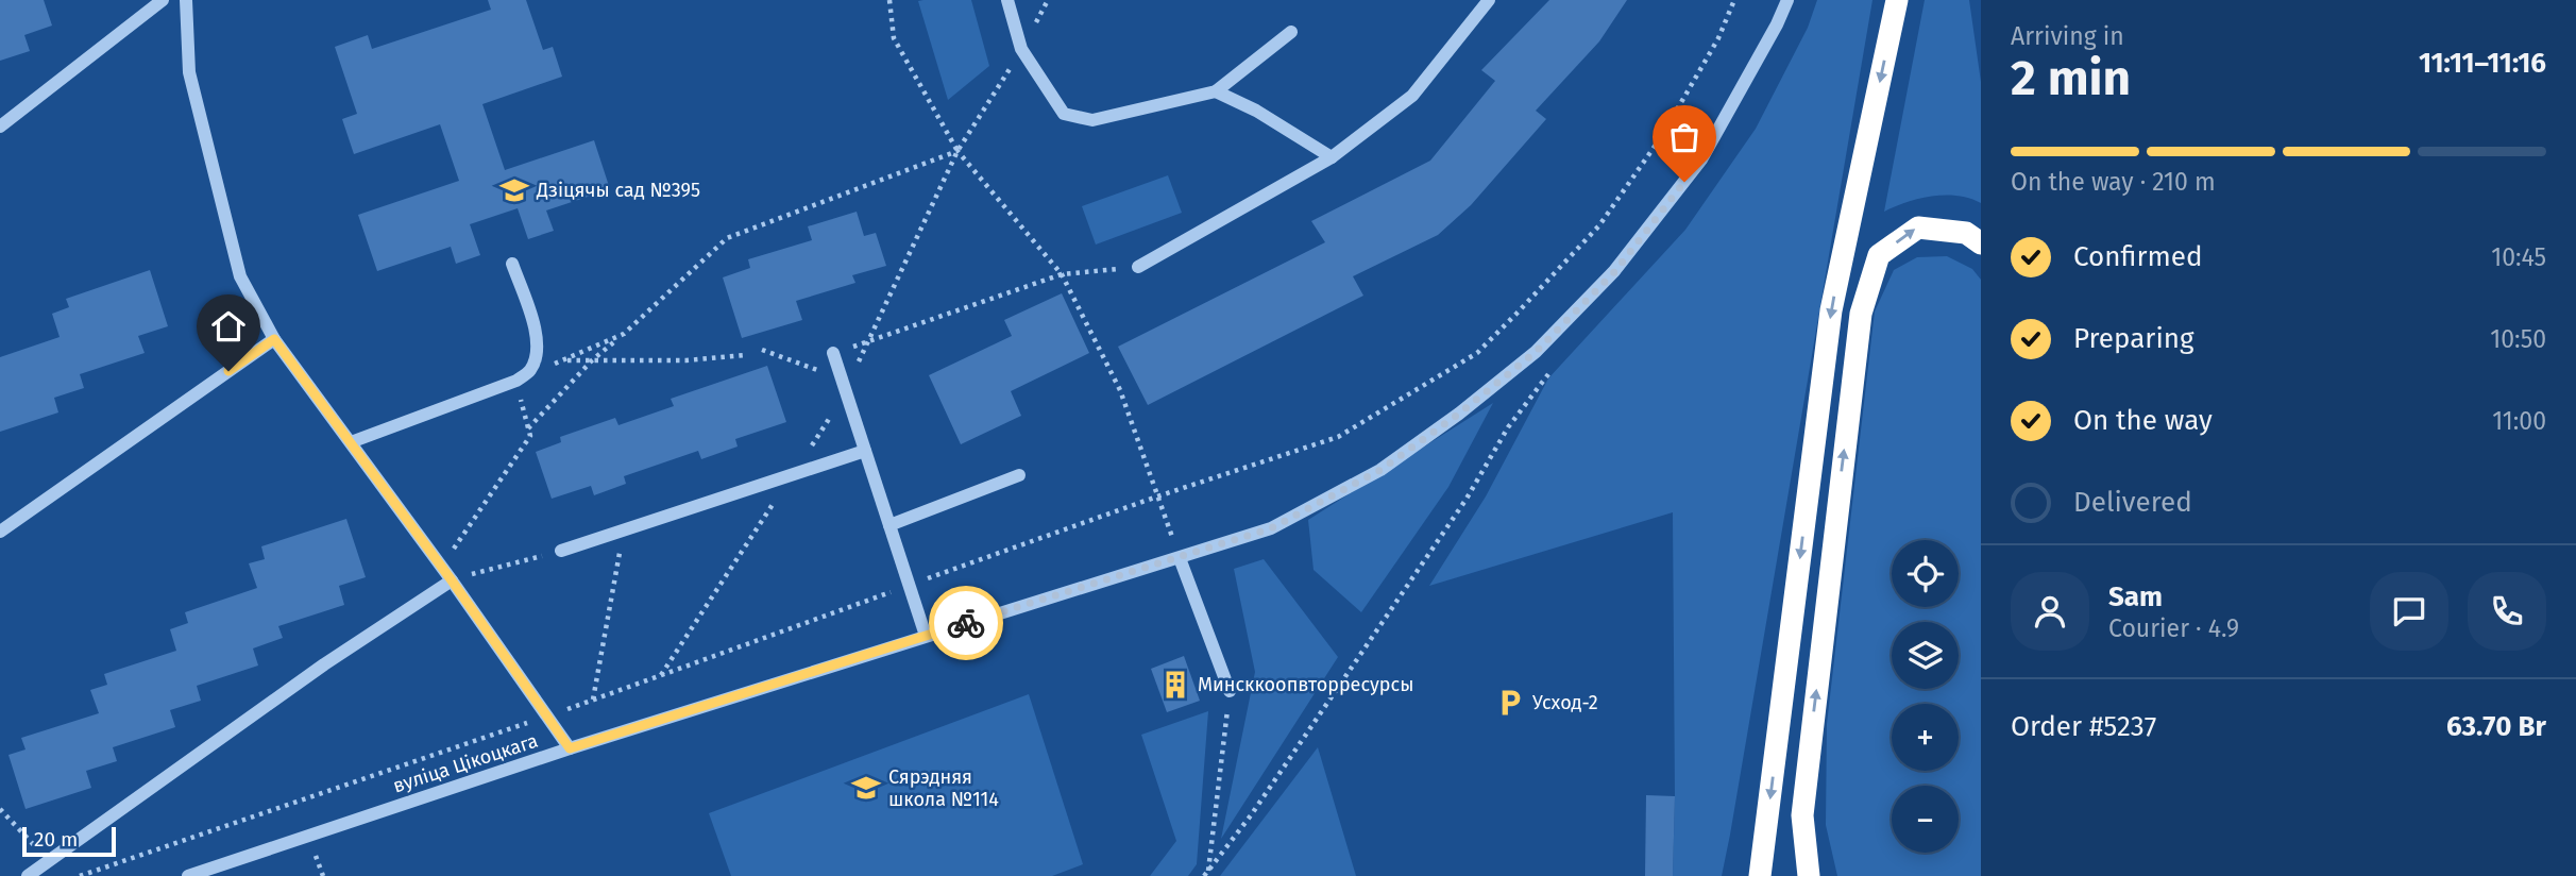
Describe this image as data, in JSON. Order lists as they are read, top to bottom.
{
  "streets": {
    "street": ["вуліца Цікоцкага"]
  },
  "places": {
    "school or university": ["Дзіцячы сад №395", "Сярэдняя школа №114"],
    "building": ["Минсккоопвторресурсы"],
    "parking": ["Усход-2"]
  },
  "scale_bar": "20 m",
  "page": {
    "heading": ["2 min", "Arriving in", "11:11–11:16"],
    "panel": [
      "Sam",
      "Courier · 4.9",
      "Order #5237",
      "63.70 Br"
    ],
    "bar": "On the way · 210 m",
    "list": [
      ["Confirmed", "10:45"],
      ["Preparing", "10:50"],
      ["On the way", "11:00"],
      "Delivered"
    ],
    "map_buttons": ["+", "−"],
    "scale": "20 m"
  }
}
